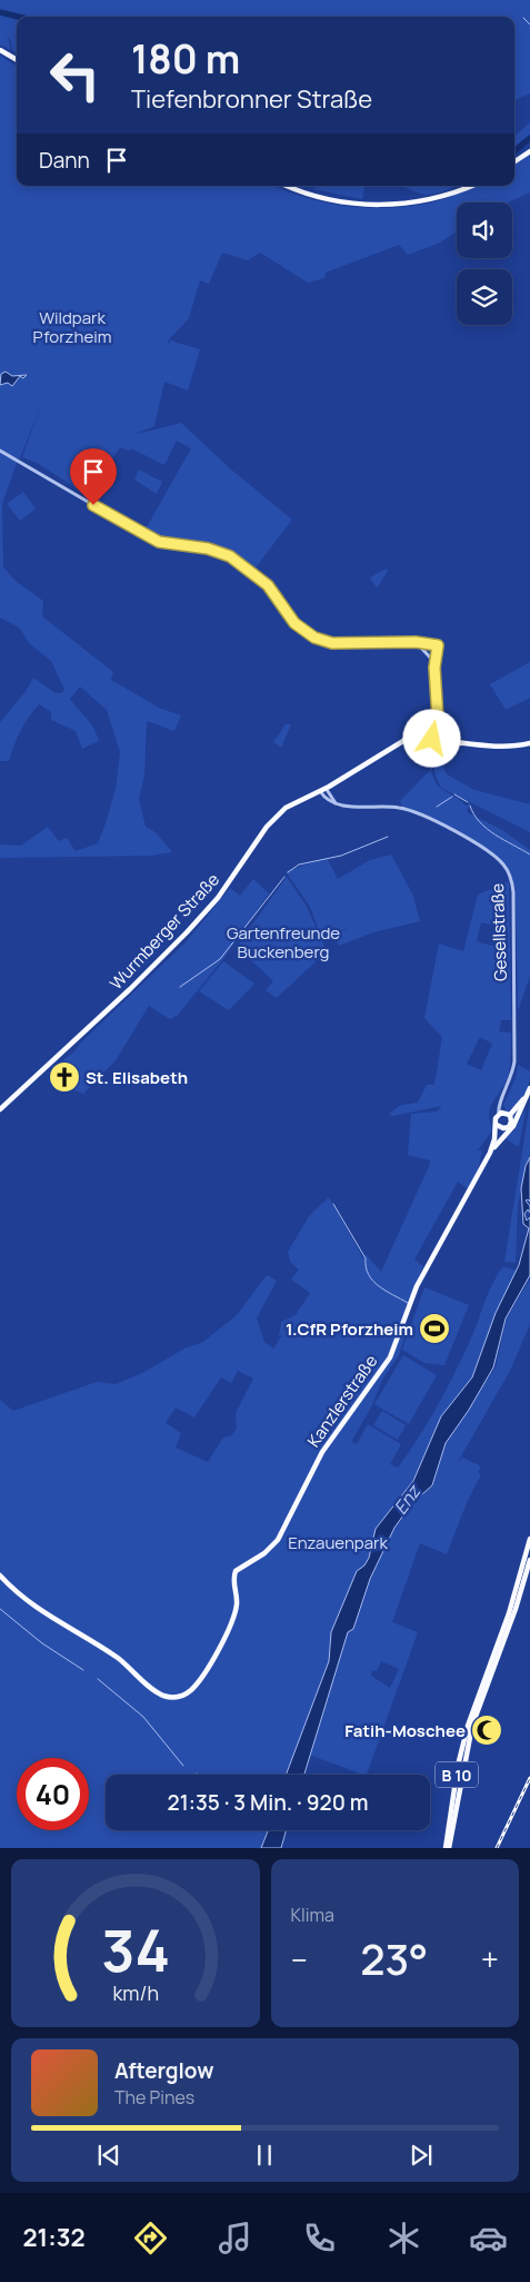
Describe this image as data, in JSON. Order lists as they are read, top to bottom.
{
  "streets": {
    "main road": ["Wurmberger Straße", "Kanzlerstraße", "B 10"],
    "street": ["Gesellstraße"]
  },
  "crossings": [
    ["Wurmberger Straße", "Gesellstraße"],
    ["Gesellstraße", "Kanzlerstraße"]
  ],
  "water": ["Enz"],
  "parks": ["Wildpark Pforzheim", "Gartenfreunde Buckenberg", "Enzauenpark"],
  "places": {
    "church": ["St. Elisabeth"],
    "sports": ["1.CfR Pforzheim"],
    "mosque": ["Fatih-Moschee"]
  },
  "page": {
    "turn": ["180 m", "Tiefenbronner Straße"],
    "then": "Dann",
    "limit": "40",
    "trip": "21:35 · 3 Min. · 920 m",
    "tile": "Klima",
    "heat": ["−", "23°", "+"],
    "song": ["Afterglow", "The Pines"],
    "tabs": "21:32",
    "gauge": ["34", "km/h"]
  }
}
